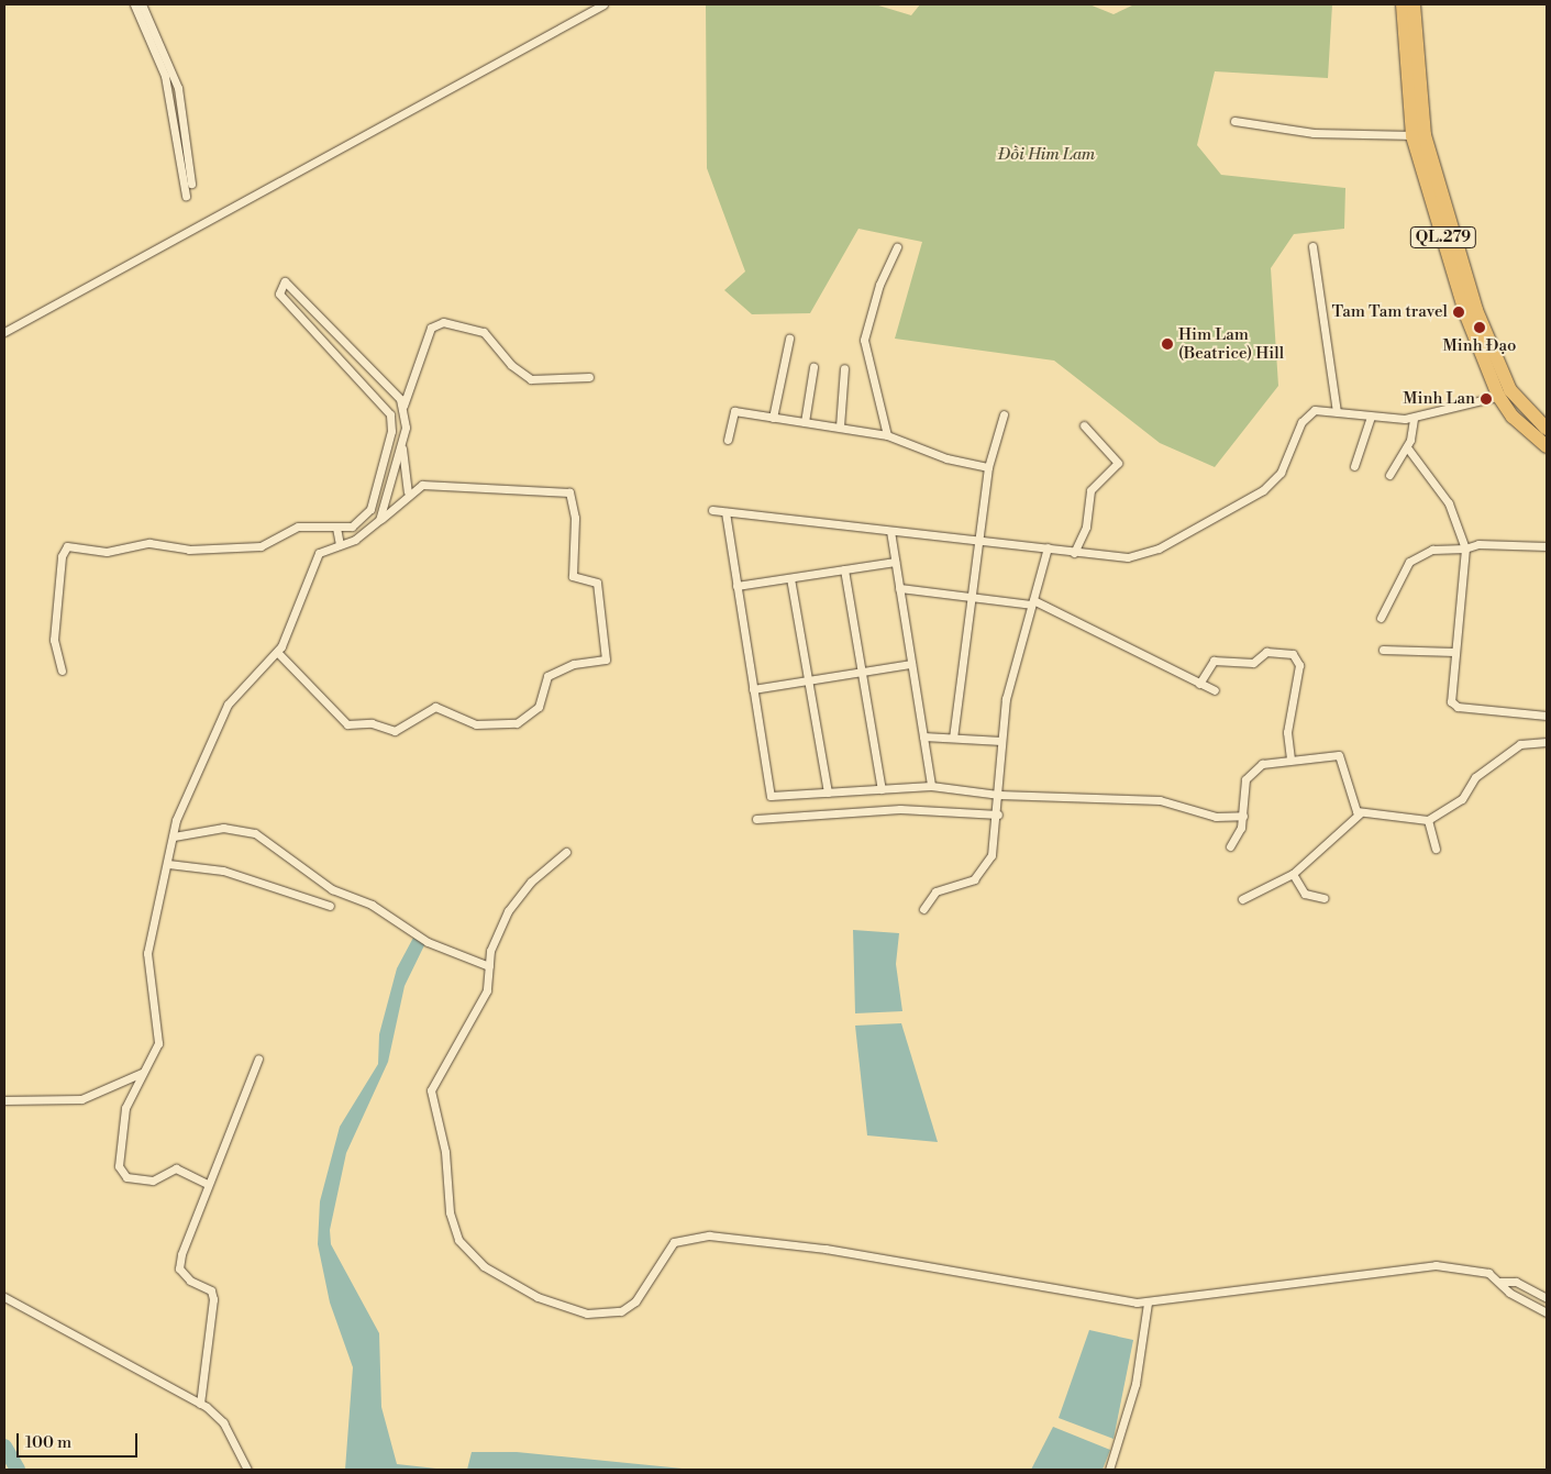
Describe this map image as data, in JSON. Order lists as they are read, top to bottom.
{
  "streets": {
    "highway": ["QL.279"]
  },
  "parks": ["Đồi Him Lam"],
  "places": [
    "Tam Tam travel",
    "Minh Đạo",
    "Him Lam (Beatrice) Hill",
    "Minh Lan"
  ],
  "scale_bar": "100 m"
}
